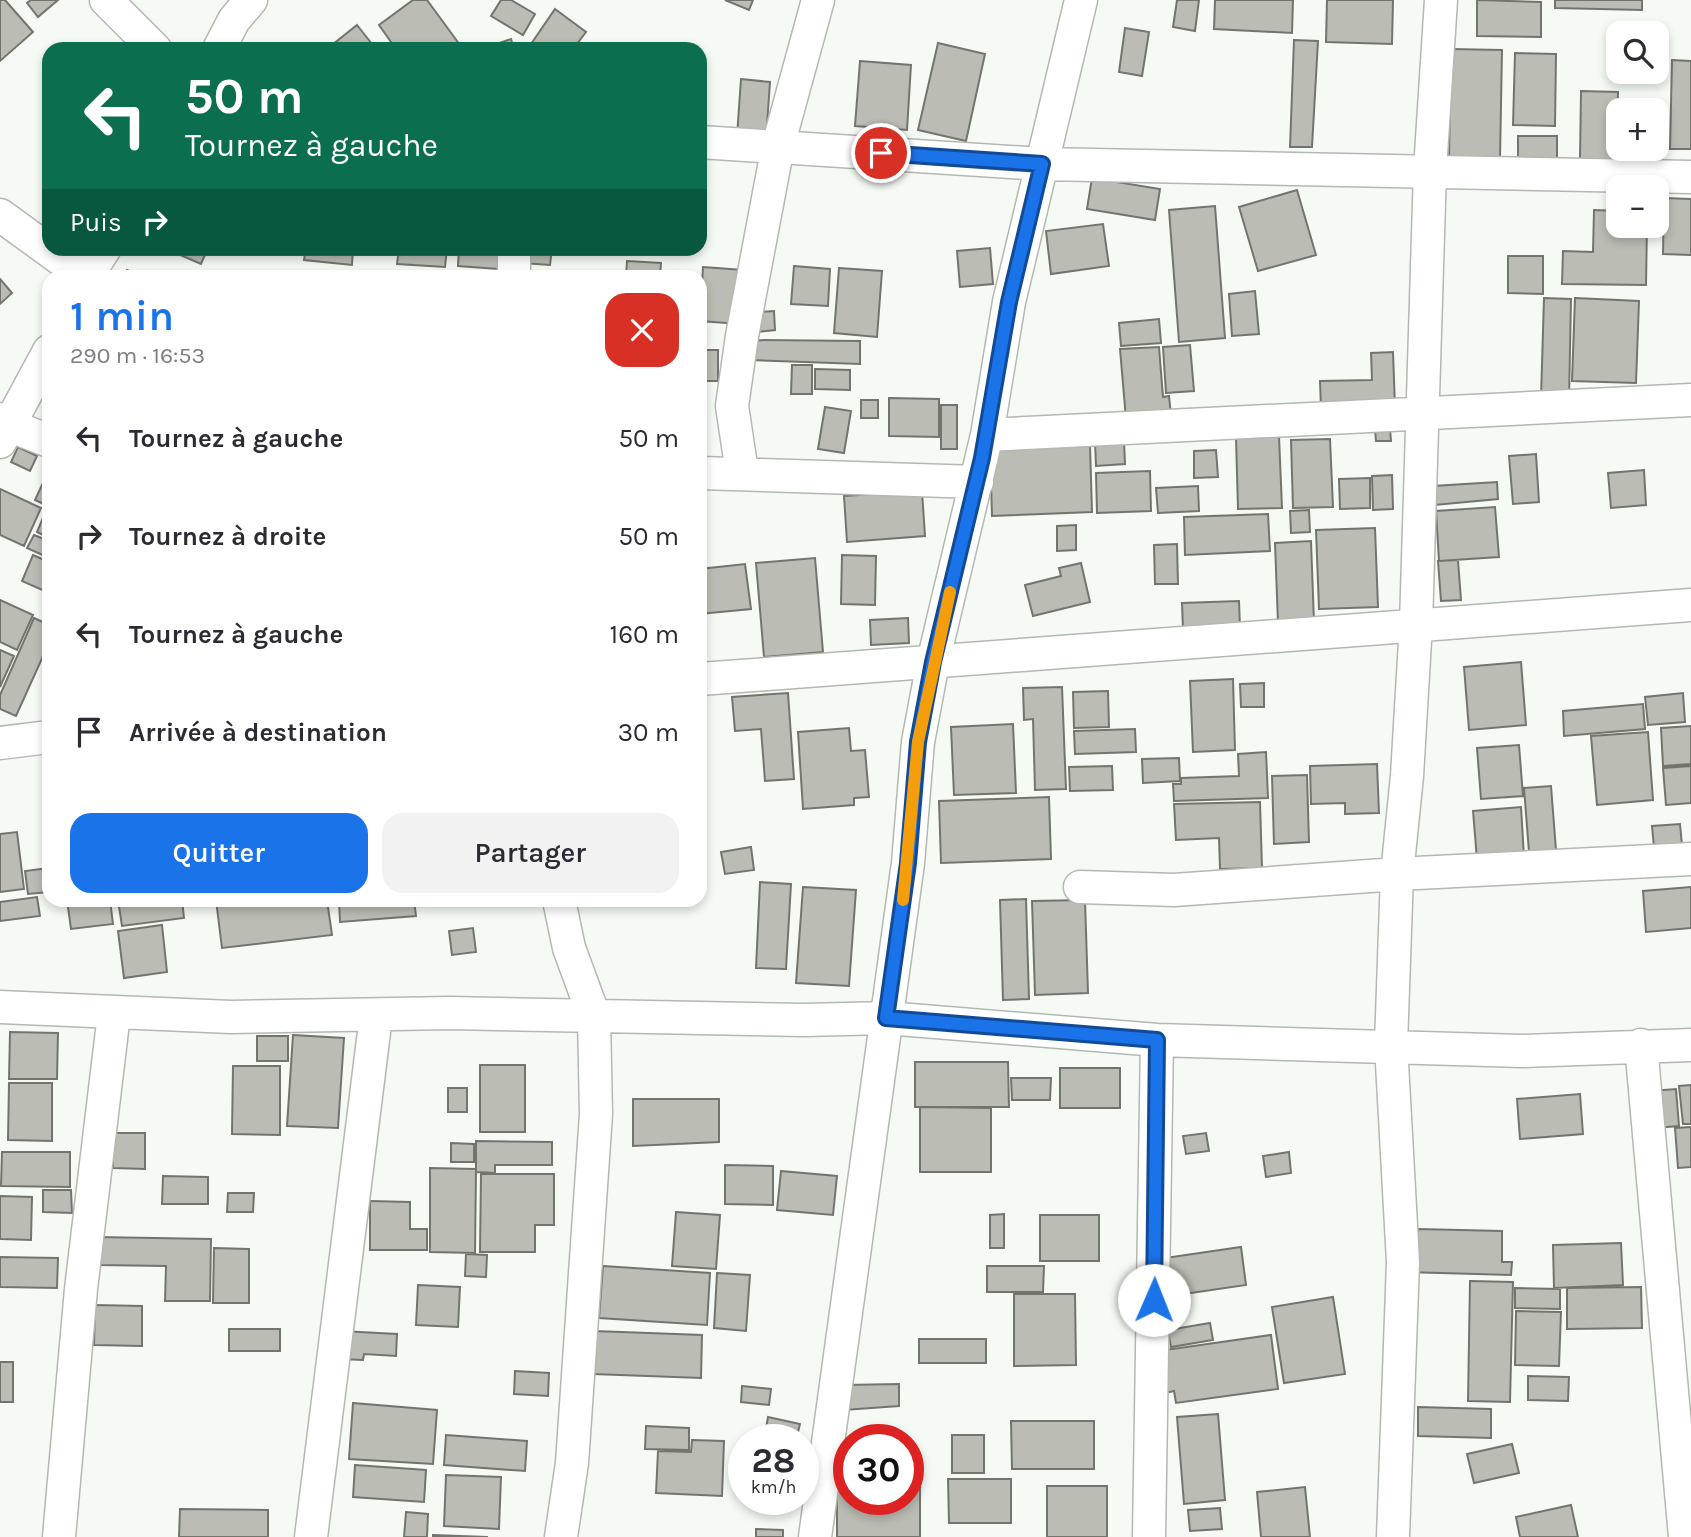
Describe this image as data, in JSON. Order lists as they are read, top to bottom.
{
  "page": {
    "map_buttons": ["+", "−"],
    "turn": ["50 m", "Tournez à gauche"],
    "then": "Puis",
    "heading": ["1 min", "290 m · 16:53"],
    "list": [
      {
        "name": "Tournez à gauche",
        "value": "50 m"
      },
      {
        "name": "Tournez à droite",
        "value": "50 m"
      },
      {
        "name": "Tournez à gauche",
        "value": "160 m"
      },
      {
        "name": "Arrivée à destination",
        "value": "30 m"
      }
    ],
    "buttons": ["Quitter", "Partager"],
    "speed": "28 km/h",
    "limit": "30"
  }
}
